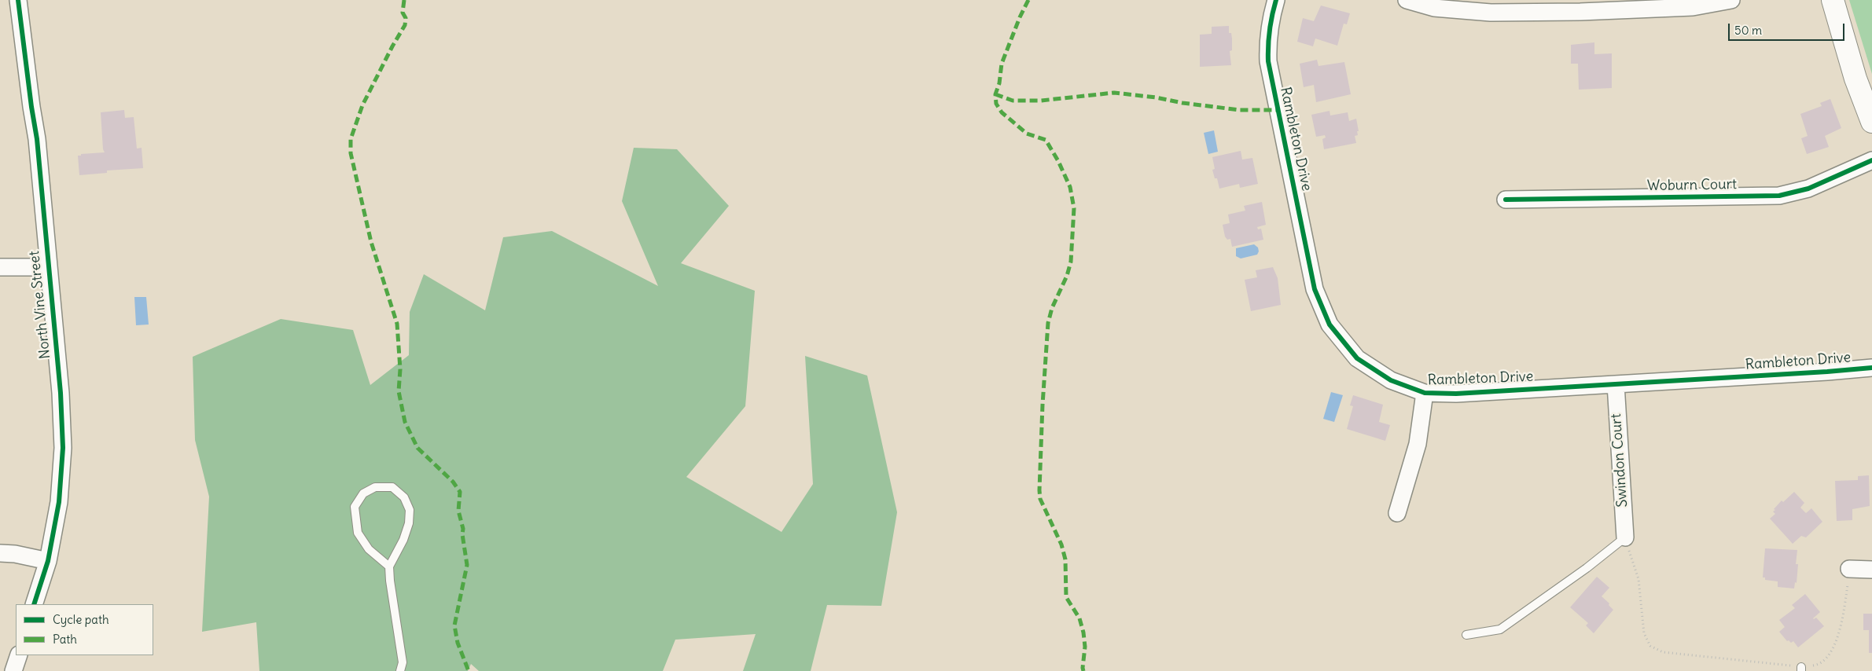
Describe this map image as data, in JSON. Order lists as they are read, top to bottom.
{
  "streets": {
    "street": [
      "Rambleton Drive",
      "Woburn Court",
      "North Vine Street",
      "Swindon Court"
    ]
  },
  "crossings": [
    ["Rambleton Drive", "Swindon Court"]
  ],
  "legend": ["Cycle path", "Path"],
  "scale_bar": "50 m"
}
